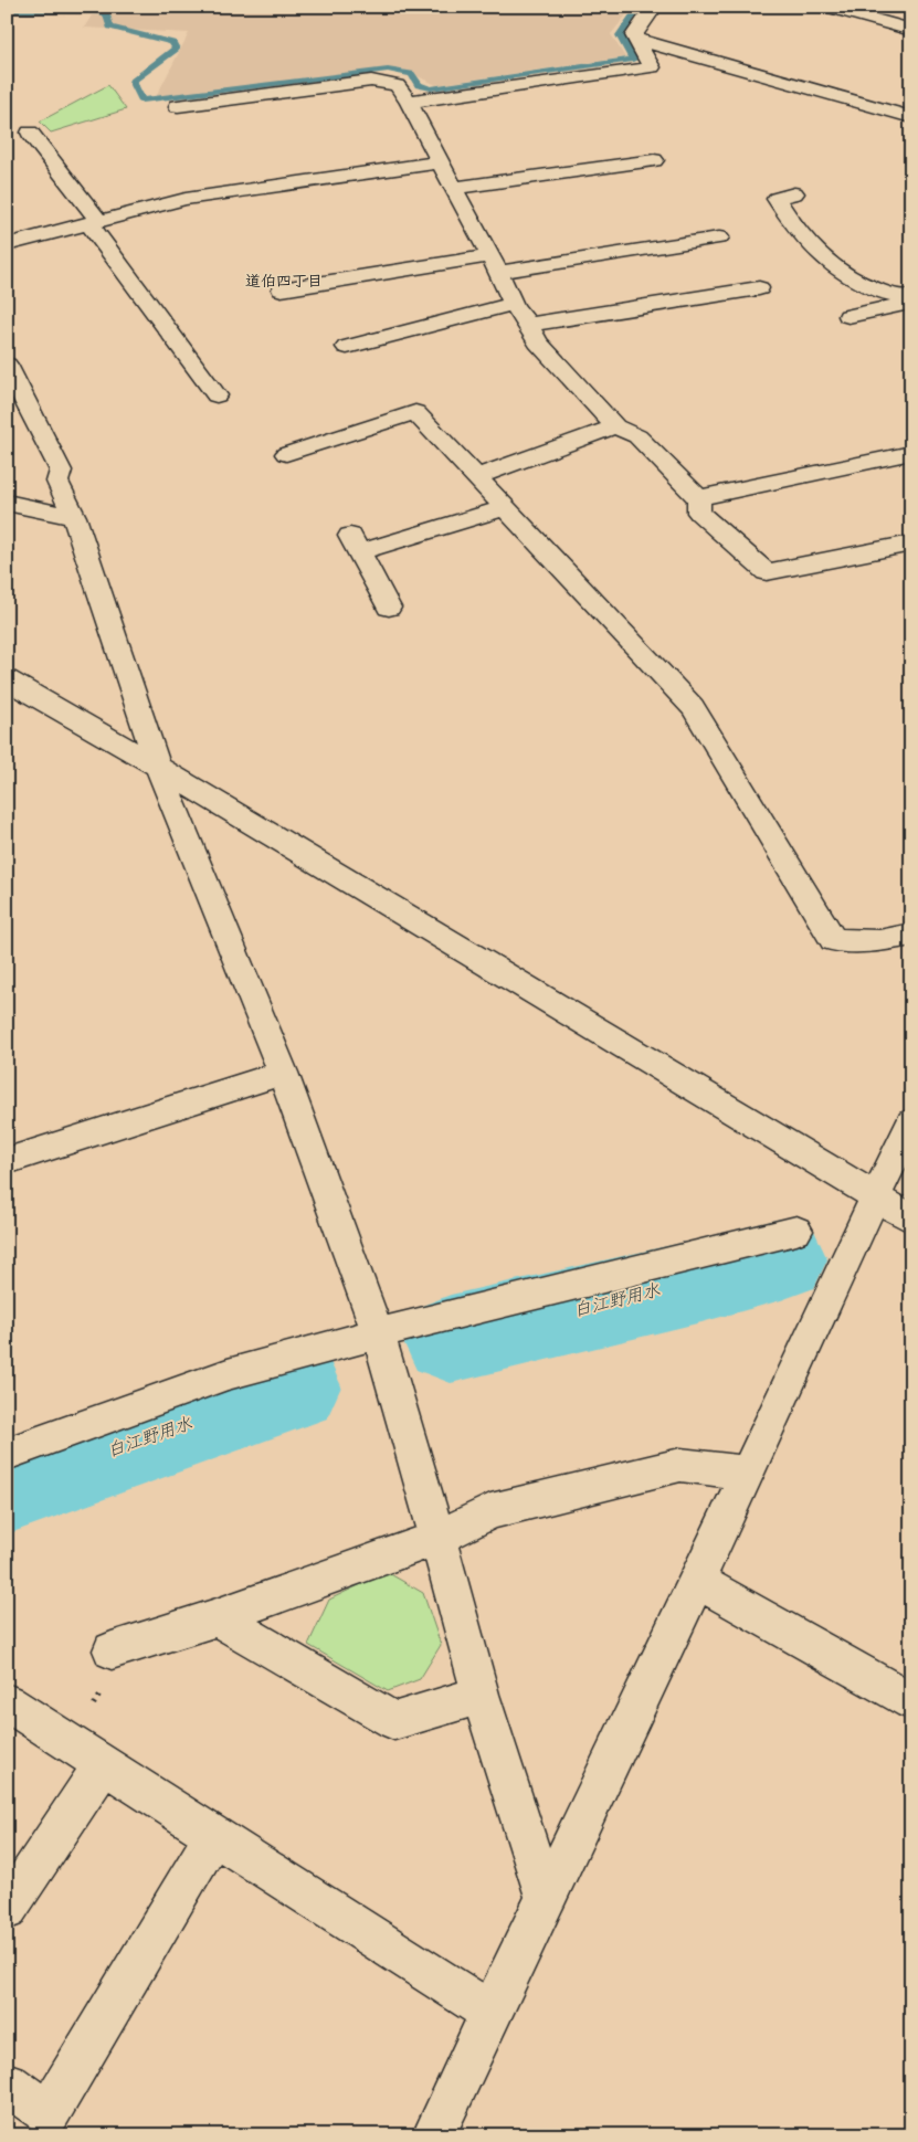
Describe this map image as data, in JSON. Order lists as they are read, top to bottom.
{
  "districts": ["道伯四丁目"],
  "water": ["白江野用水"]
}
